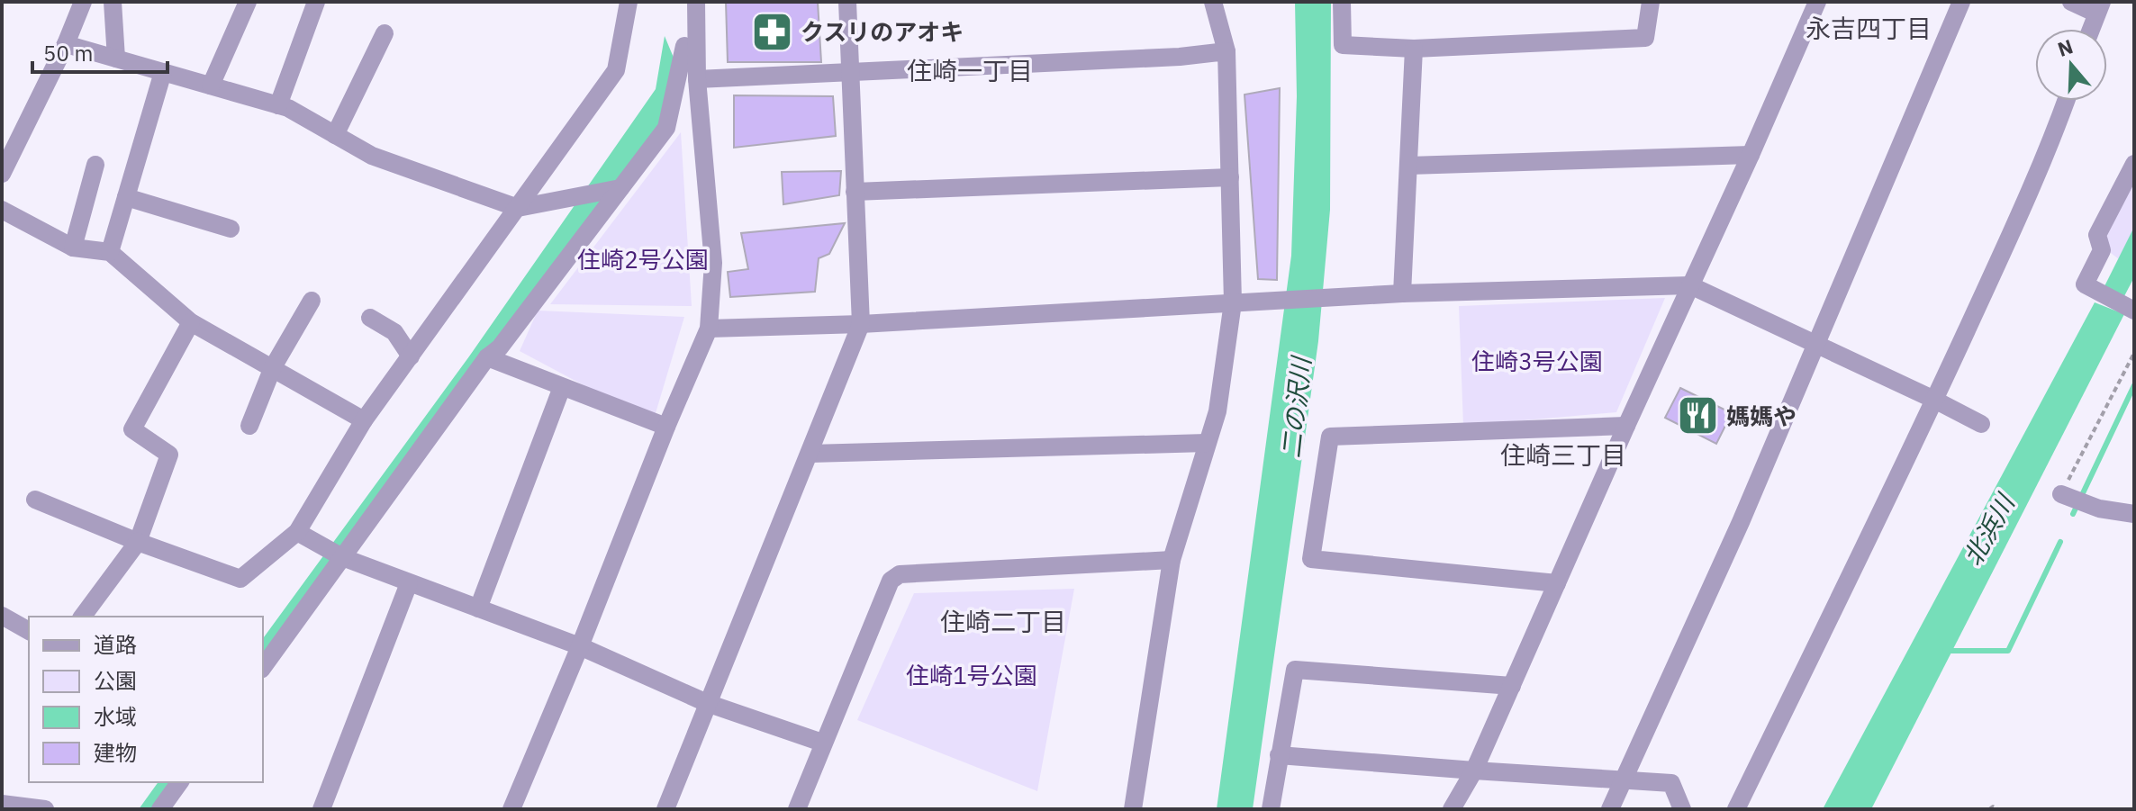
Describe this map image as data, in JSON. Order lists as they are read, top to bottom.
{
  "districts": [
    "永吉四丁目",
    "住崎一丁目",
    "住崎三丁目",
    "住崎二丁目"
  ],
  "water": ["二の沢川", "北浜川"],
  "parks": ["住崎2号公園", "住崎3号公園", "住崎1号公園"],
  "places": {
    "pharmacy": ["クスリのアオキ"],
    "restaurant": ["媽媽や"]
  },
  "legend": [
    "道路",
    "公園",
    "水域",
    "建物"
  ],
  "scale_bar": "50 m",
  "north": "top"
}
